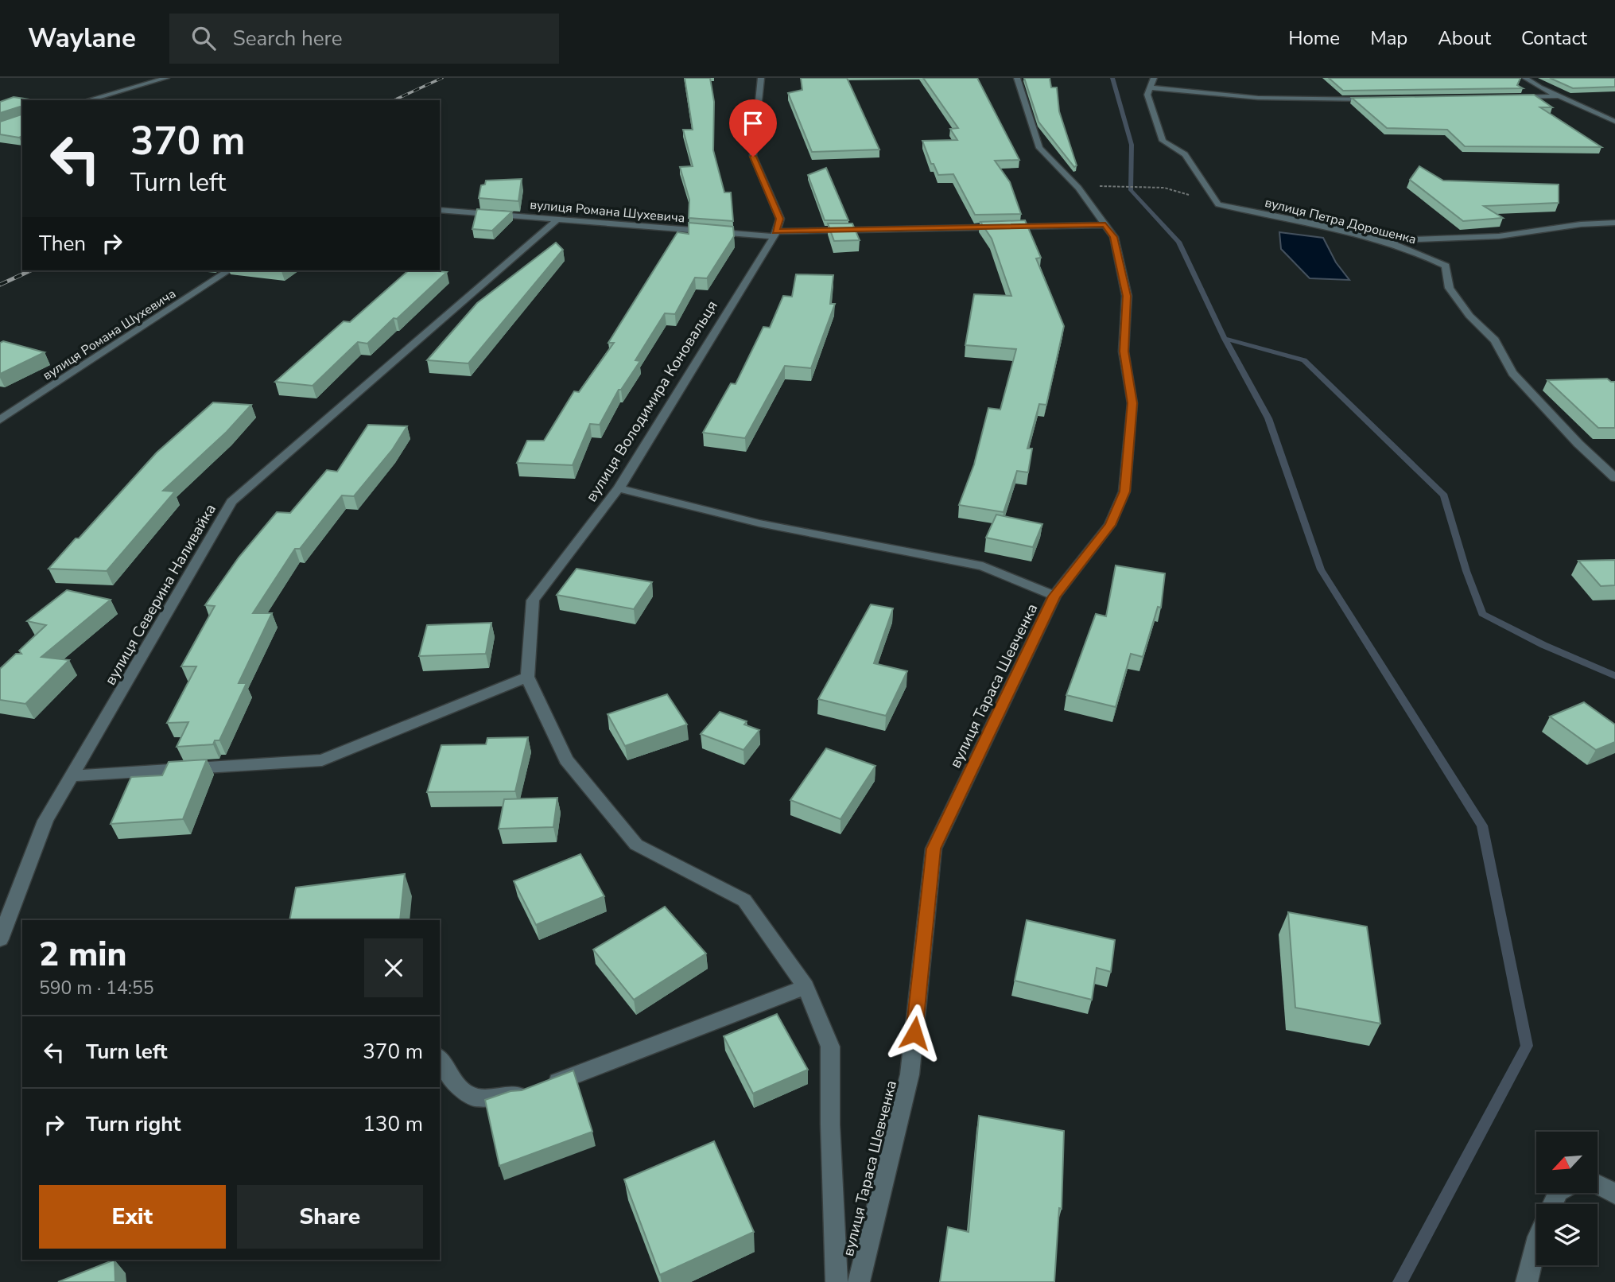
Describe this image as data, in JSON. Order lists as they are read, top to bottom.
{
  "streets": {
    "street": [
      "вулиця Романа Шухевича",
      "вулиця Петра Дорошенка",
      "вулиця Володимира Коновальця",
      "вулиця Северина Наливайка",
      "вулиця Тараса Шевченка"
    ]
  },
  "crossings": [
    ["вулиця Романа Шухевича", "вулиця Володимира Коновальця"],
    ["вулиця Романа Шухевича", "вулиця Северина Наливайка"],
    ["вулиця Романа Шухевича", "вулиця Тараса Шевченка"]
  ],
  "north": "bottom left",
  "page": {
    "header": "Waylane",
    "search": "Search here",
    "nav": [
      "Home",
      "Map",
      "About",
      "Contact"
    ],
    "turn": ["370 m", "Turn left"],
    "then": "Then",
    "heading": ["2 min", "590 m · 14:55"],
    "list": [
      {
        "name": "Turn left",
        "value": "370 m"
      },
      {
        "name": "Turn right",
        "value": "130 m"
      }
    ],
    "buttons": ["Exit", "Share"]
  }
}
